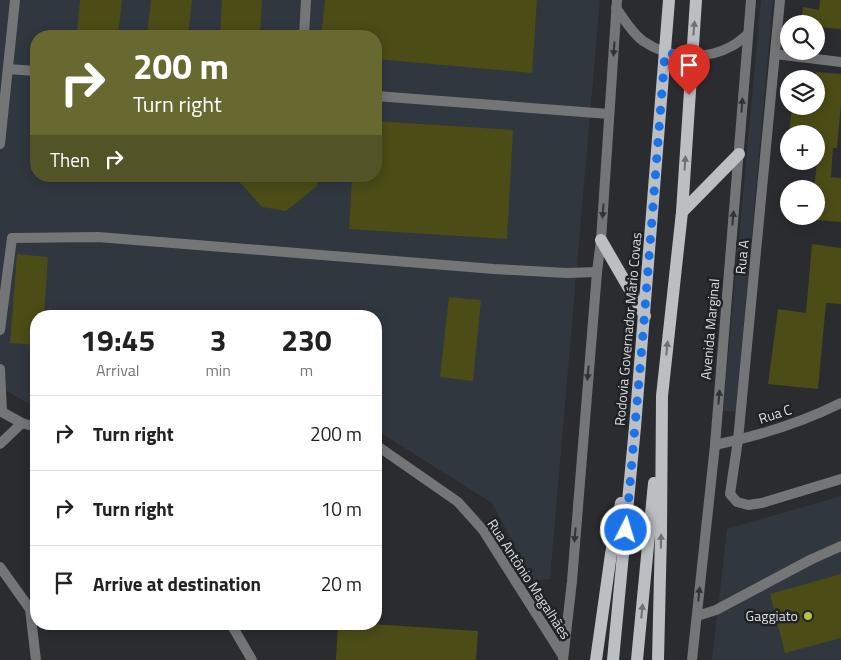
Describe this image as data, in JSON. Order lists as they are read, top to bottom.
{
  "streets": {
    "main road": ["Rodovia Governador Mário Covas"],
    "street": [
      "Rua A",
      "Avenida Marginal",
      "Rua C",
      "Rua Antônio Magalhães"
    ]
  },
  "crossings": [
    ["Rua A", "Rua C"],
    ["Avenida Marginal", "Rua C"]
  ],
  "one_way": ["Avenida Marginal"],
  "places": ["Gaggiato"],
  "page": {
    "map_buttons": ["+", "−"],
    "turn": ["200 m", "Turn right"],
    "then": "Then",
    "eta": [
      "19:45",
      "Arrival",
      "3",
      "min",
      "230",
      "m"
    ],
    "list": [
      {
        "name": "Turn right",
        "value": "200 m"
      },
      {
        "name": "Turn right",
        "value": "10 m"
      },
      {
        "name": "Arrive at destination",
        "value": "20 m"
      }
    ]
  }
}
